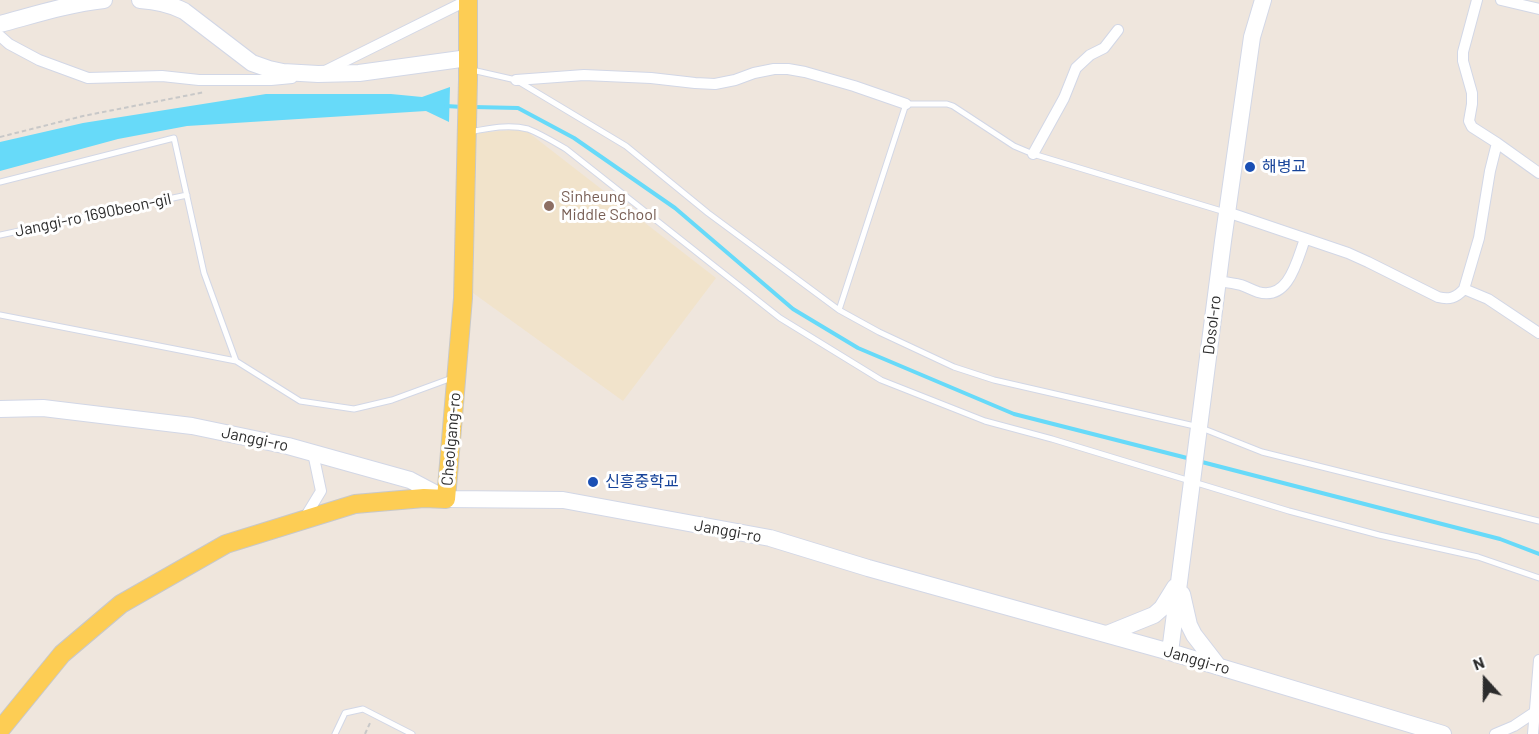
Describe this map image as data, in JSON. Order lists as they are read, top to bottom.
{
  "streets": {
    "main road": ["Dosol-ro", "Janggi-ro", "Cheolgang-ro"],
    "lane": ["Janggi-ro 1690beon-gil"]
  },
  "crossings": [
    ["Dosol-ro", "Janggi-ro"],
    ["Janggi-ro", "Cheolgang-ro"]
  ],
  "places": ["해병교", "Sinheung Middle School", "신흥중학교"],
  "north": "top"
}
